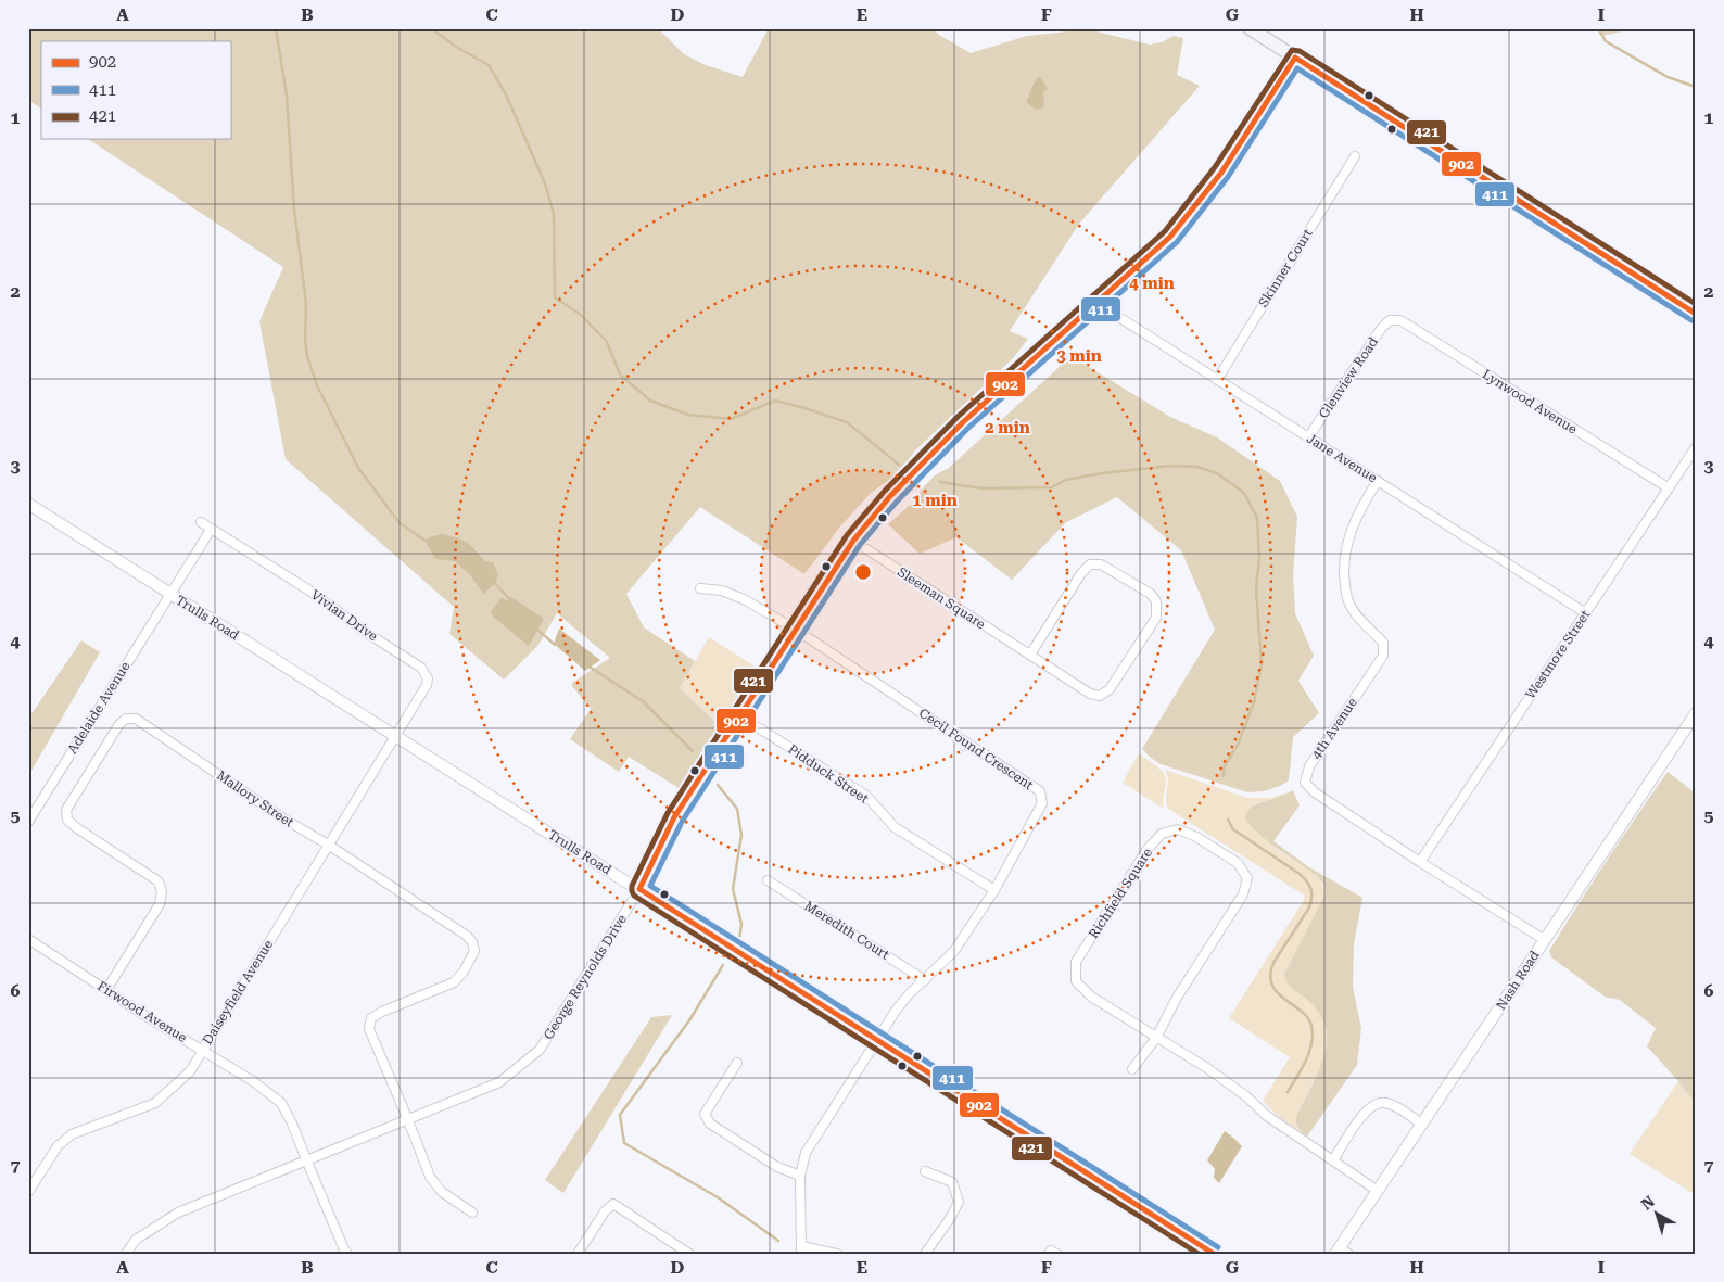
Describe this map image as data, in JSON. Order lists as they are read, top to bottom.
{
  "streets": {
    "street": [
      "Skinner Court",
      "Glenview Road",
      "Lynwood Avenue",
      "Jane Avenue",
      "Sleeman Square",
      "Vivian Drive",
      "Trulls Road",
      "Westmore Street",
      "Adelaide Avenue",
      "4th Avenue",
      "Cecil Found Crescent",
      "Pidduck Street",
      "Mallory Street",
      "Richfield Square",
      "Meredith Court",
      "George Reynolds Drive",
      "Nash Road",
      "Daiseyfield Avenue",
      "Firwood Avenue"
    ]
  },
  "crossings": [
    ["Skinner Court", "Jane Avenue"],
    ["Glenview Road", "Lynwood Avenue"],
    ["Glenview Road", "Jane Avenue"],
    ["Lynwood Avenue", "Westmore Street"],
    ["Jane Avenue", "Westmore Street"],
    ["Jane Avenue", "4th Avenue"],
    ["Jane Avenue", "George Reynolds Drive"],
    ["Sleeman Square", "George Reynolds Drive"],
    ["Vivian Drive", "Trulls Road"],
    ["Vivian Drive", "Adelaide Avenue"],
    ["Vivian Drive", "Daiseyfield Avenue"],
    ["Trulls Road", "Adelaide Avenue"],
    ["Trulls Road", "Cecil Found Crescent"],
    ["Trulls Road", "George Reynolds Drive"],
    ["Trulls Road", "Daiseyfield Avenue"],
    ["Westmore Street", "4th Avenue"],
    ["4th Avenue", "Nash Road"],
    ["Cecil Found Crescent", "Pidduck Street"],
    ["Cecil Found Crescent", "Meredith Court"],
    ["Cecil Found Crescent", "George Reynolds Drive"],
    ["Pidduck Street", "George Reynolds Drive"],
    ["Mallory Street", "George Reynolds Drive"],
    ["Mallory Street", "Daiseyfield Avenue"],
    ["Mallory Street", "Firwood Avenue"],
    ["Richfield Square", "Nash Road"],
    ["George Reynolds Drive", "Firwood Avenue"],
    ["Daiseyfield Avenue", "Firwood Avenue"]
  ],
  "lines": ["transit line 421", "transit line 902", "transit line 411"],
  "legend": ["902", "411", "421"],
  "north": "top left",
  "grid": {
    "columns": [
      "A",
      "B",
      "C",
      "D",
      "E",
      "F",
      "G",
      "H",
      "I"
    ],
    "rows": [
      "1",
      "2",
      "3",
      "4",
      "5",
      "6",
      "7"
    ]
  },
  "rings": [
    "4 min",
    "3 min",
    "2 min",
    "1 min"
  ]
}
